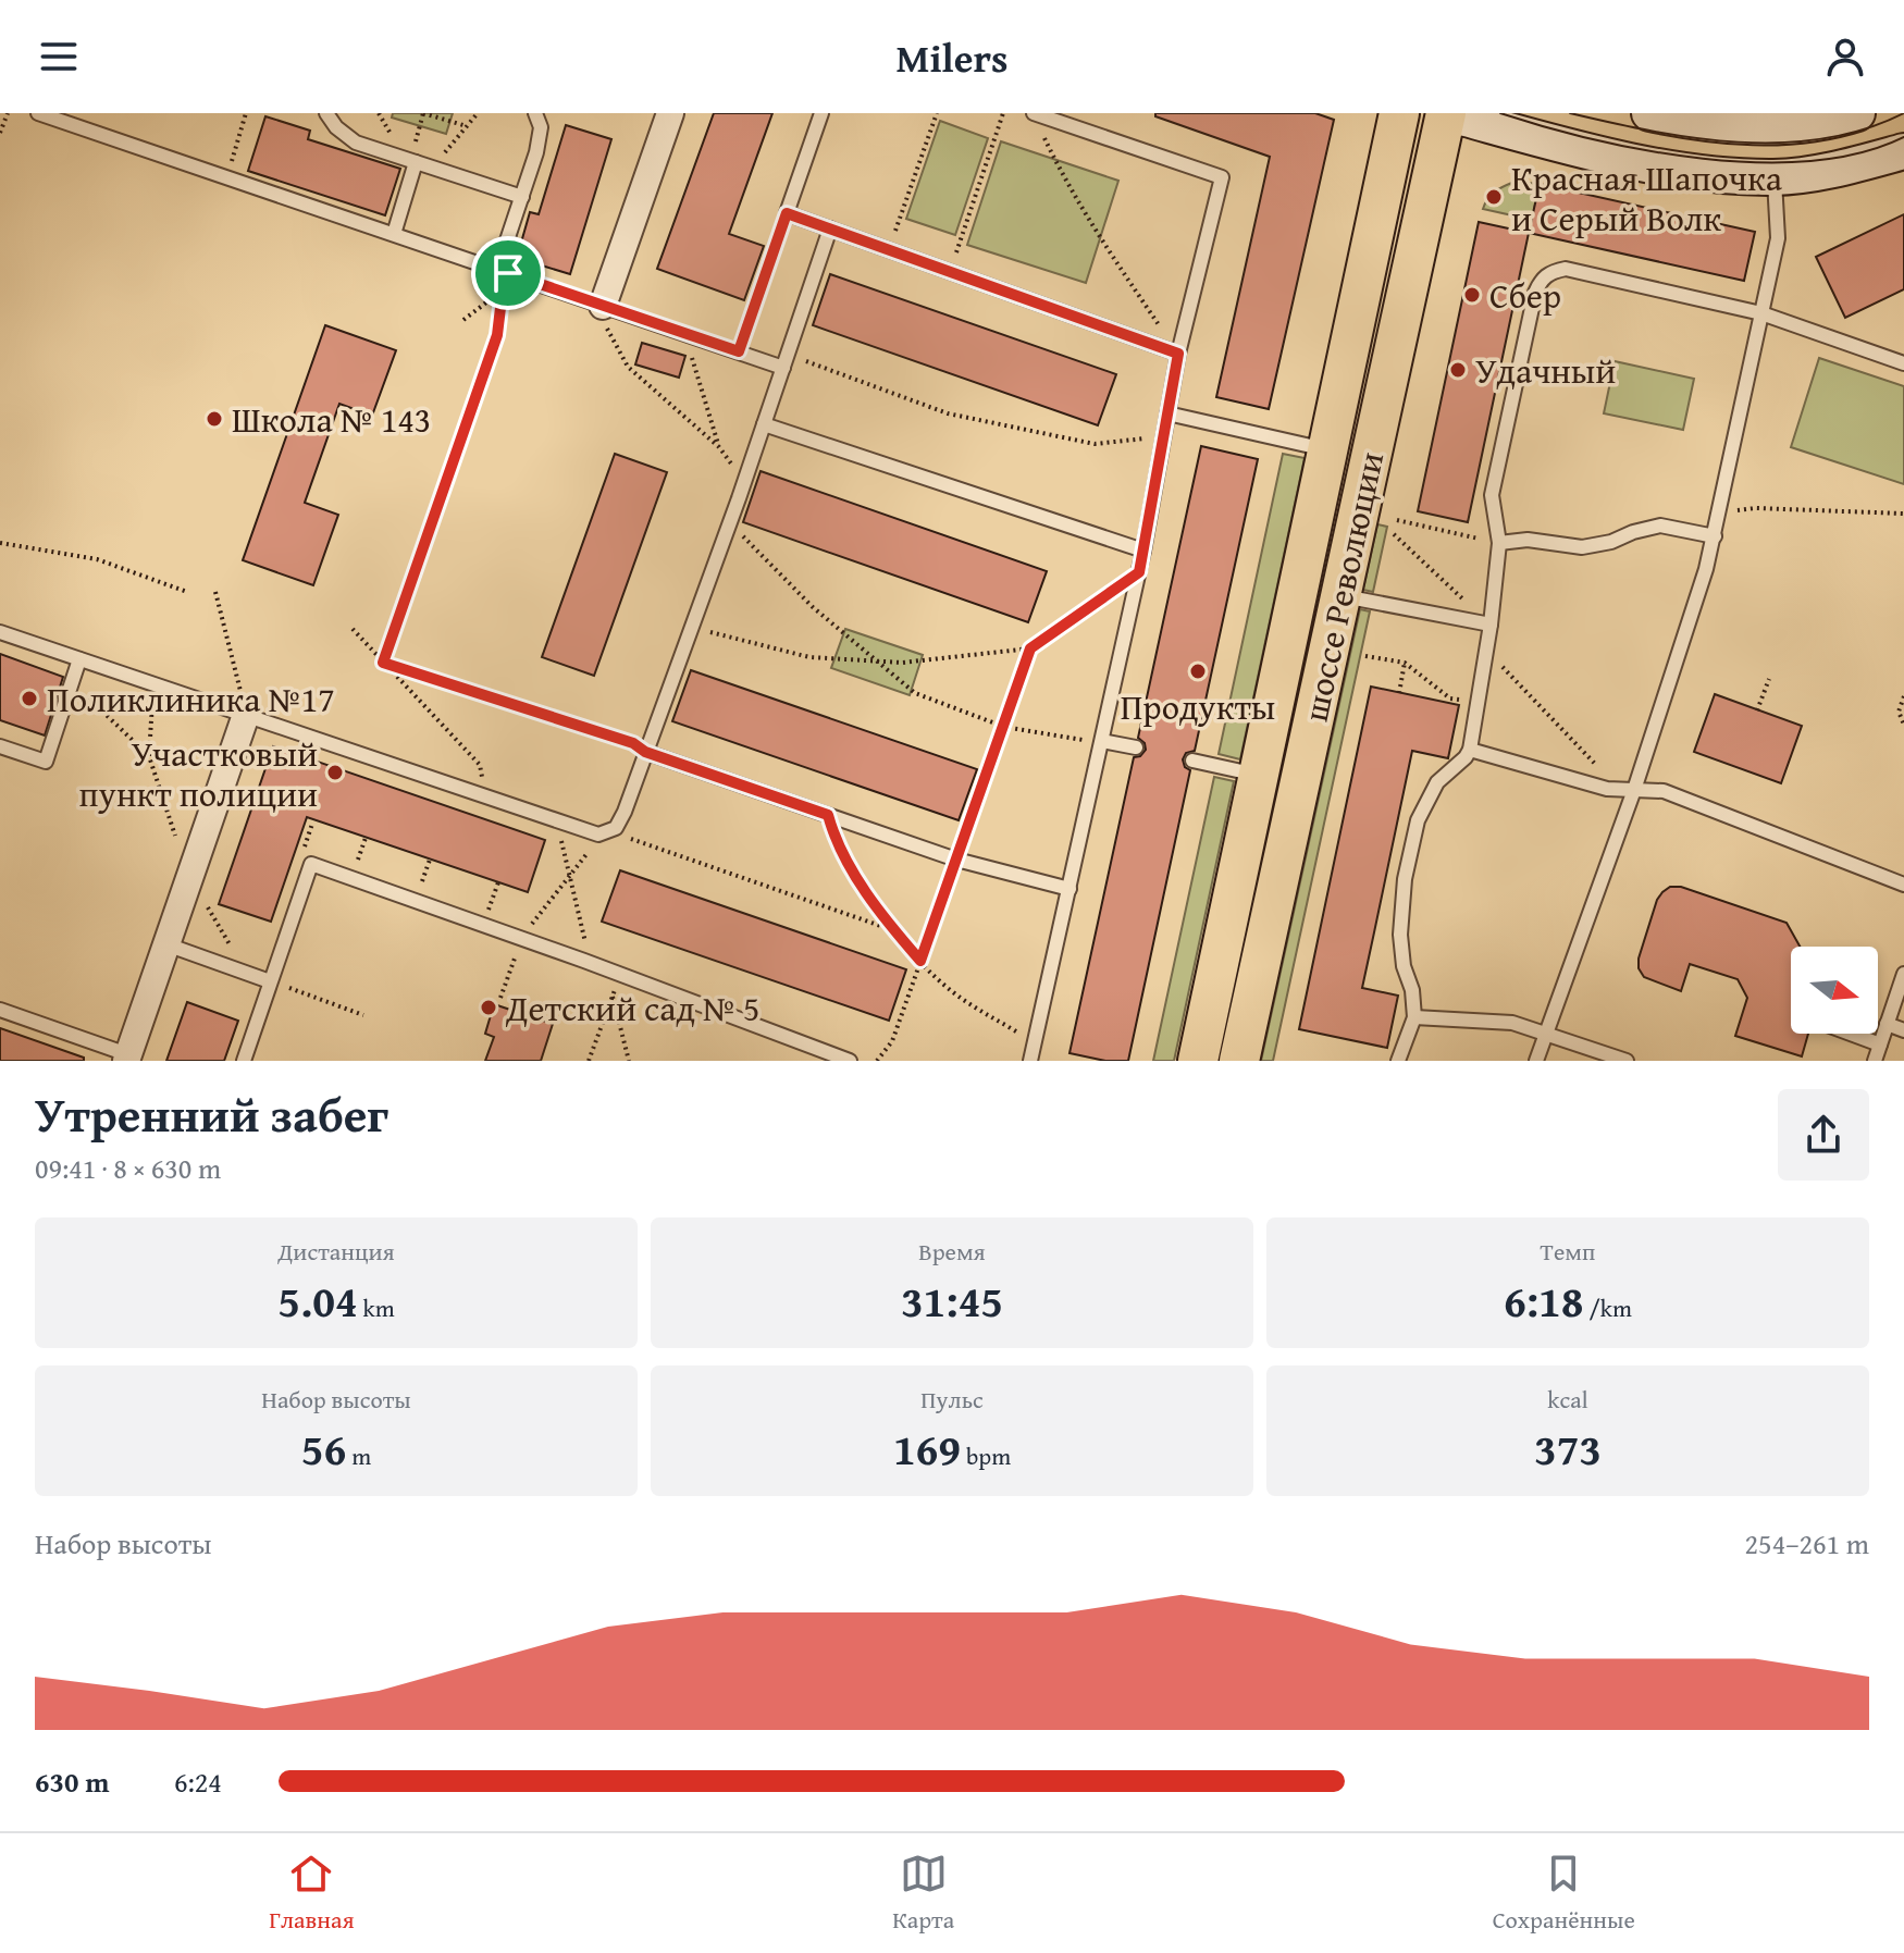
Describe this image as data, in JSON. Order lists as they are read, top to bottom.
{
  "streets": {
    "main road": ["шоссе Революции"]
  },
  "places": [
    "Красная Шапочка и Серый Волк",
    "Сбер",
    "Удачный",
    "Школа № 143",
    "Продукты",
    "Поликлиника №17",
    "Участковый пункт полиции",
    "Детский сад № 5"
  ],
  "north": "right",
  "page": {
    "header": "Milers",
    "heading": ["Утренний забег", "09:41 · 8 × 630 m"],
    "stats": [
      ["Дистанция", "5.04 km"],
      ["Время", "31:45"],
      ["Темп", "6:18 /km"],
      ["Набор высоты", "56 m"],
      ["Пульс", "169 bpm"],
      ["kcal", "373"]
    ],
    "chart": ["Набор высоты", "254–261 m"],
    "list": [
      {
        "name": "630 m",
        "note": "6:24"
      }
    ],
    "tabs": ["Главная", "Карта", "Сохранённые"]
  }
}
